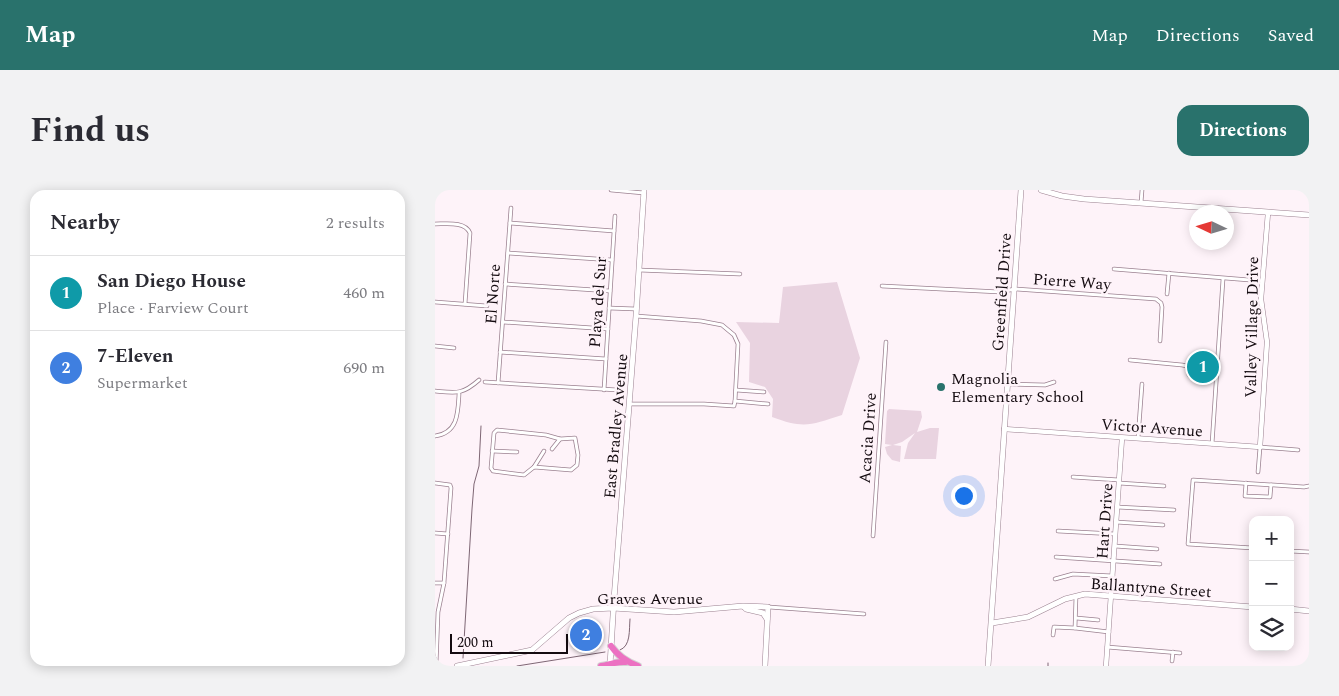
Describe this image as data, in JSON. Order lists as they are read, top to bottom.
{
  "streets": {
    "main road": [
      "Greenfield Drive",
      "East Bradley Avenue",
      "Ballantyne Street",
      "Graves Avenue"
    ],
    "street": [
      "Pierre Way",
      "El Norte",
      "Playa del Sur",
      "Valley Village Drive",
      "Victor Avenue",
      "Acacia Drive",
      "Hart Drive"
    ]
  },
  "crossings": [
    ["Pierre Way", "Greenfield Drive"],
    ["Greenfield Drive", "Victor Avenue"],
    ["Greenfield Drive", "Ballantyne Street"],
    ["Valley Village Drive", "Victor Avenue"],
    ["East Bradley Avenue", "Graves Avenue"],
    ["Victor Avenue", "Hart Drive"],
    ["Hart Drive", "Ballantyne Street"]
  ],
  "places": ["Magnolia Elementary School"],
  "scale_bar": "200 m",
  "north": "left",
  "page": {
    "header": "Map",
    "nav": ["Map", "Directions", "Saved"],
    "title": "Find us",
    "buttons": "Directions",
    "heading": ["Nearby", "2 results"],
    "list": [
      {
        "mark": "1",
        "name": "San Diego House",
        "note": "Place · Farview Court",
        "value": "460 m"
      },
      {
        "mark": "2",
        "name": "7-Eleven",
        "note": "Supermarket",
        "value": "690 m"
      }
    ],
    "pins": ["1", "2"],
    "map_buttons": ["+", "−"],
    "scale": "200 m"
  }
}
